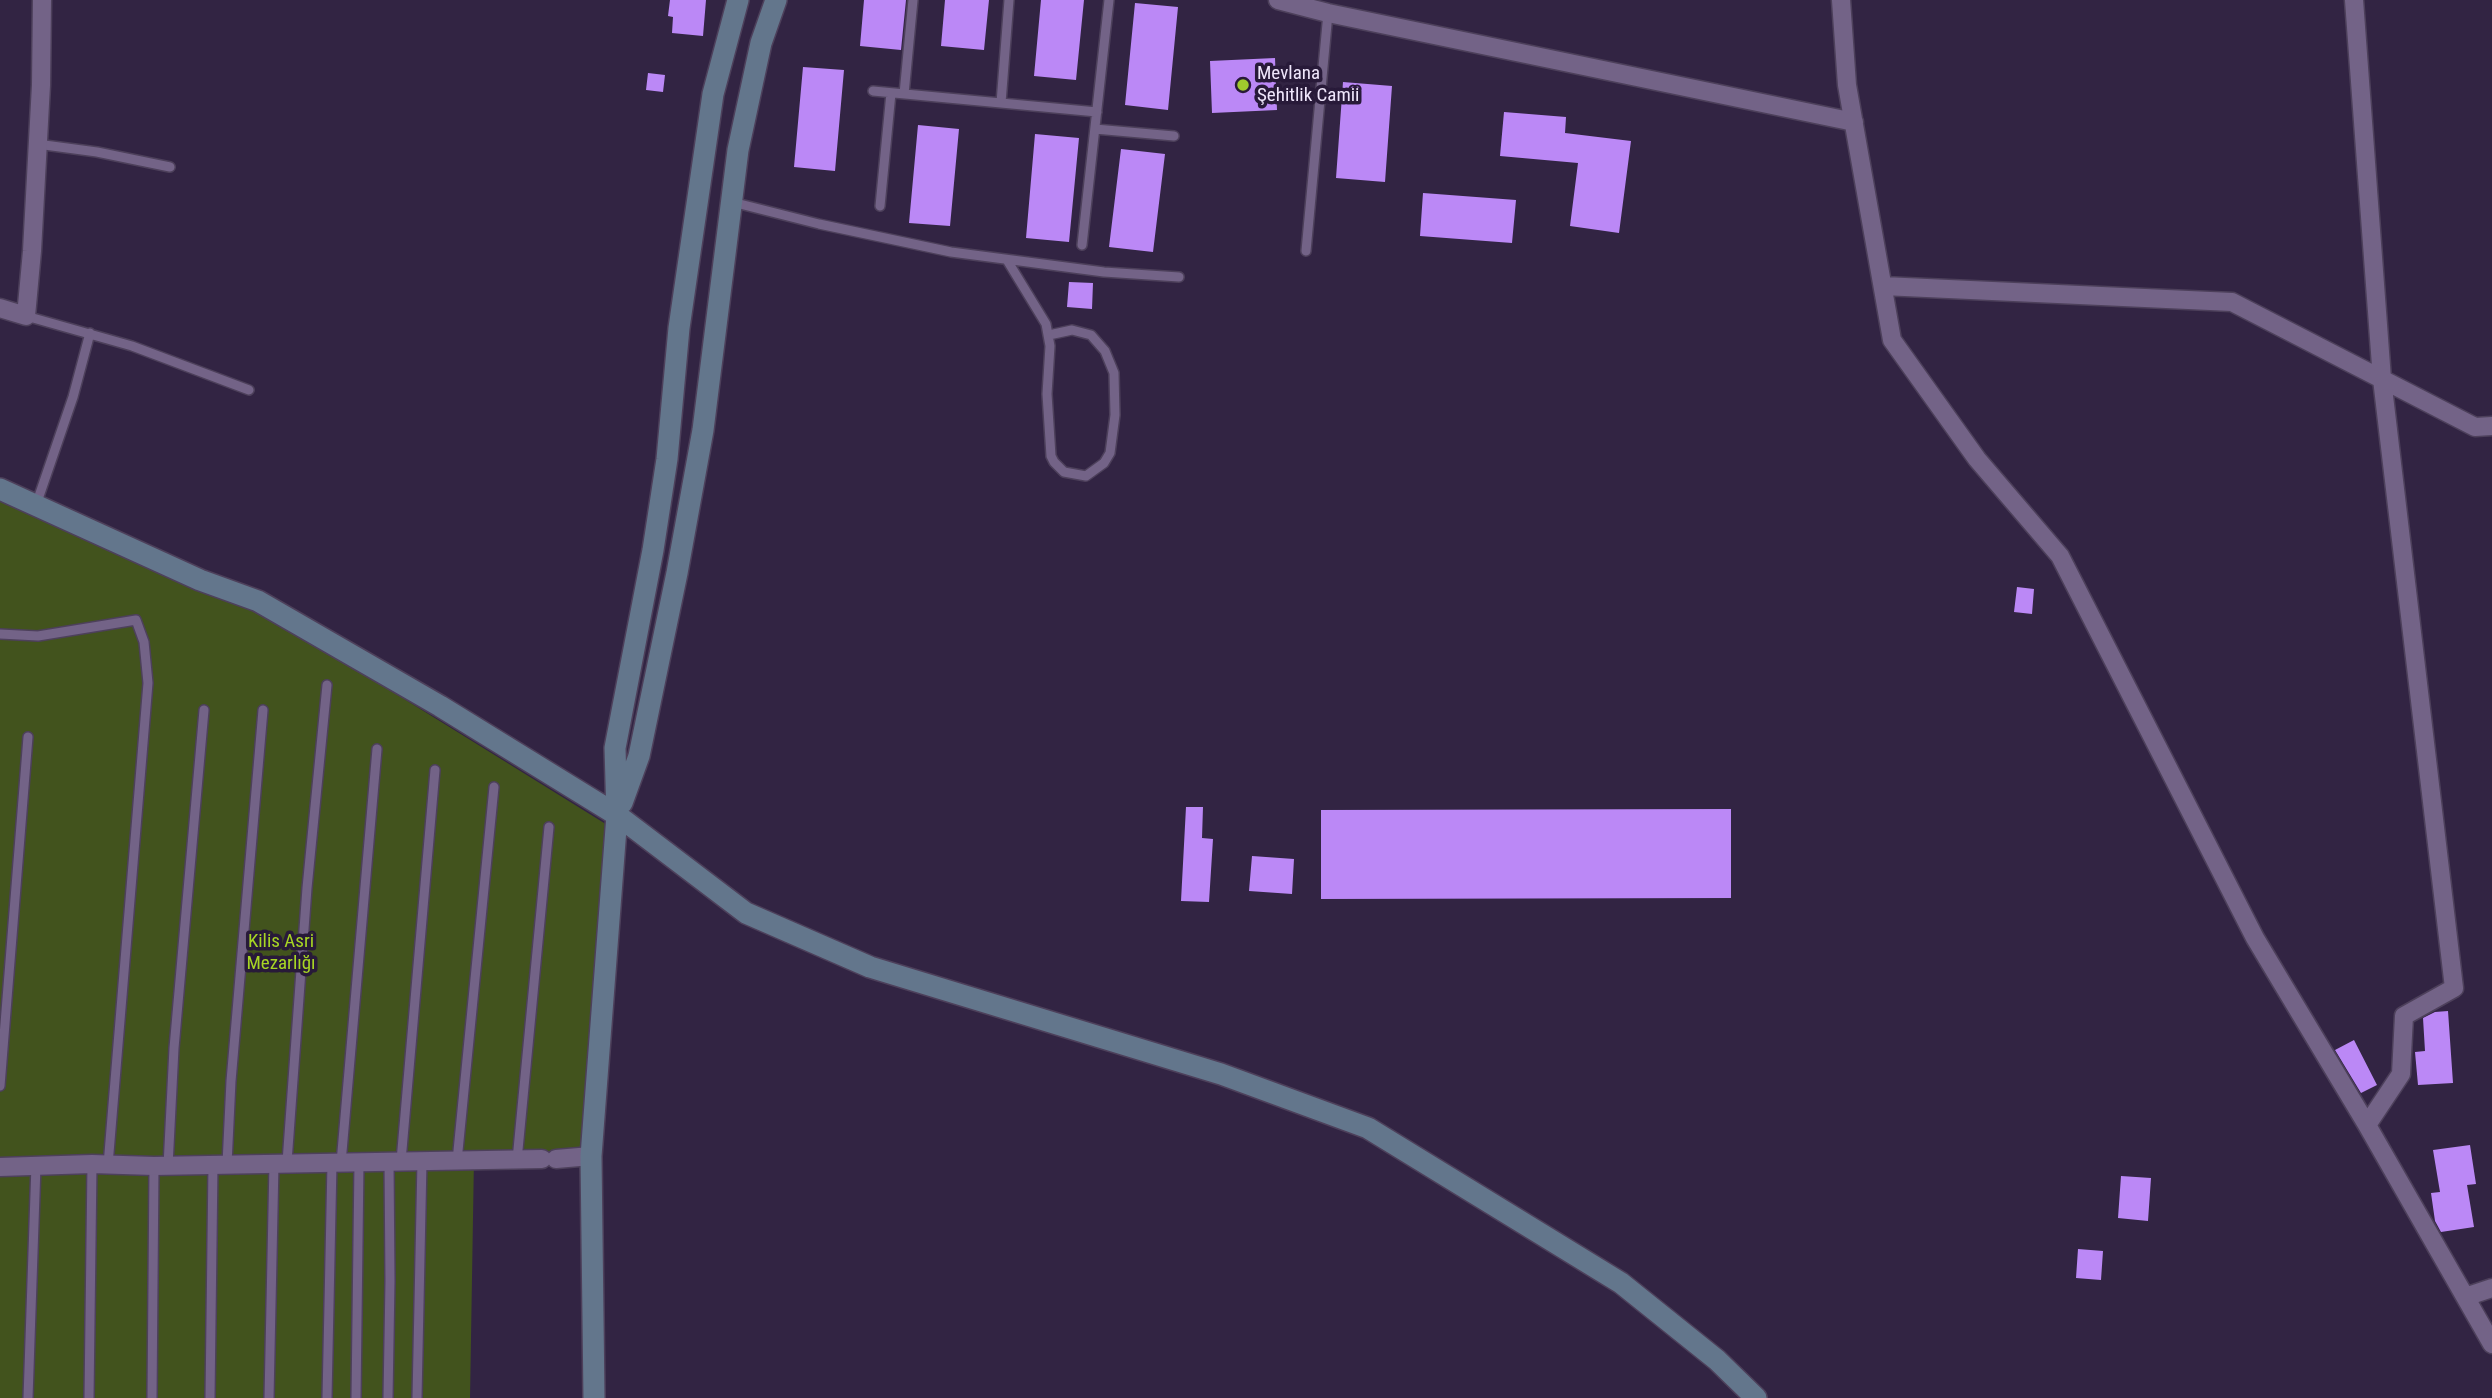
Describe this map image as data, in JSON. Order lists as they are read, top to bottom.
{
  "parks": ["Kilis Asri Mezarlığı"],
  "places": ["Mevlana Şehitlik Camii"]
}
